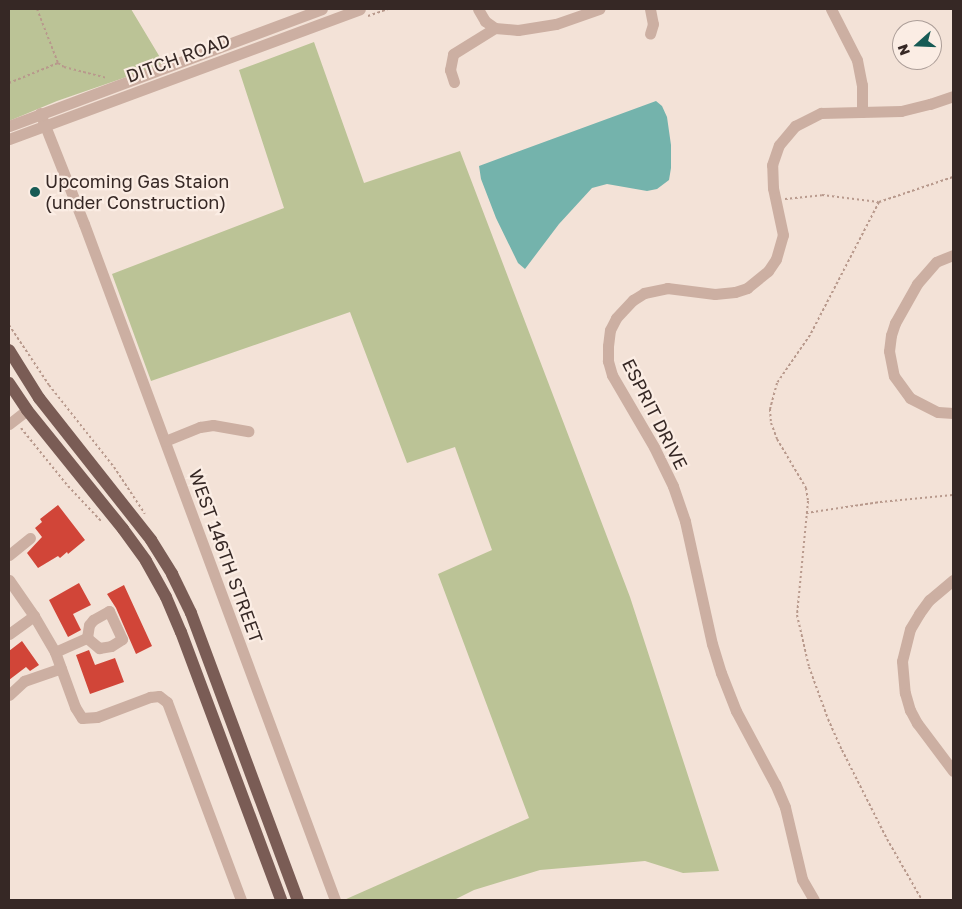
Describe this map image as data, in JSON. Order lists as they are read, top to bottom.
{
  "streets": {
    "street": ["DITCH ROAD", "ESPRIT DRIVE", "WEST 146TH STREET"]
  },
  "crossings": [
    ["DITCH ROAD", "WEST 146TH STREET"]
  ],
  "places": ["Upcoming Gas Staion (under Construction)"],
  "north": "left"
}
